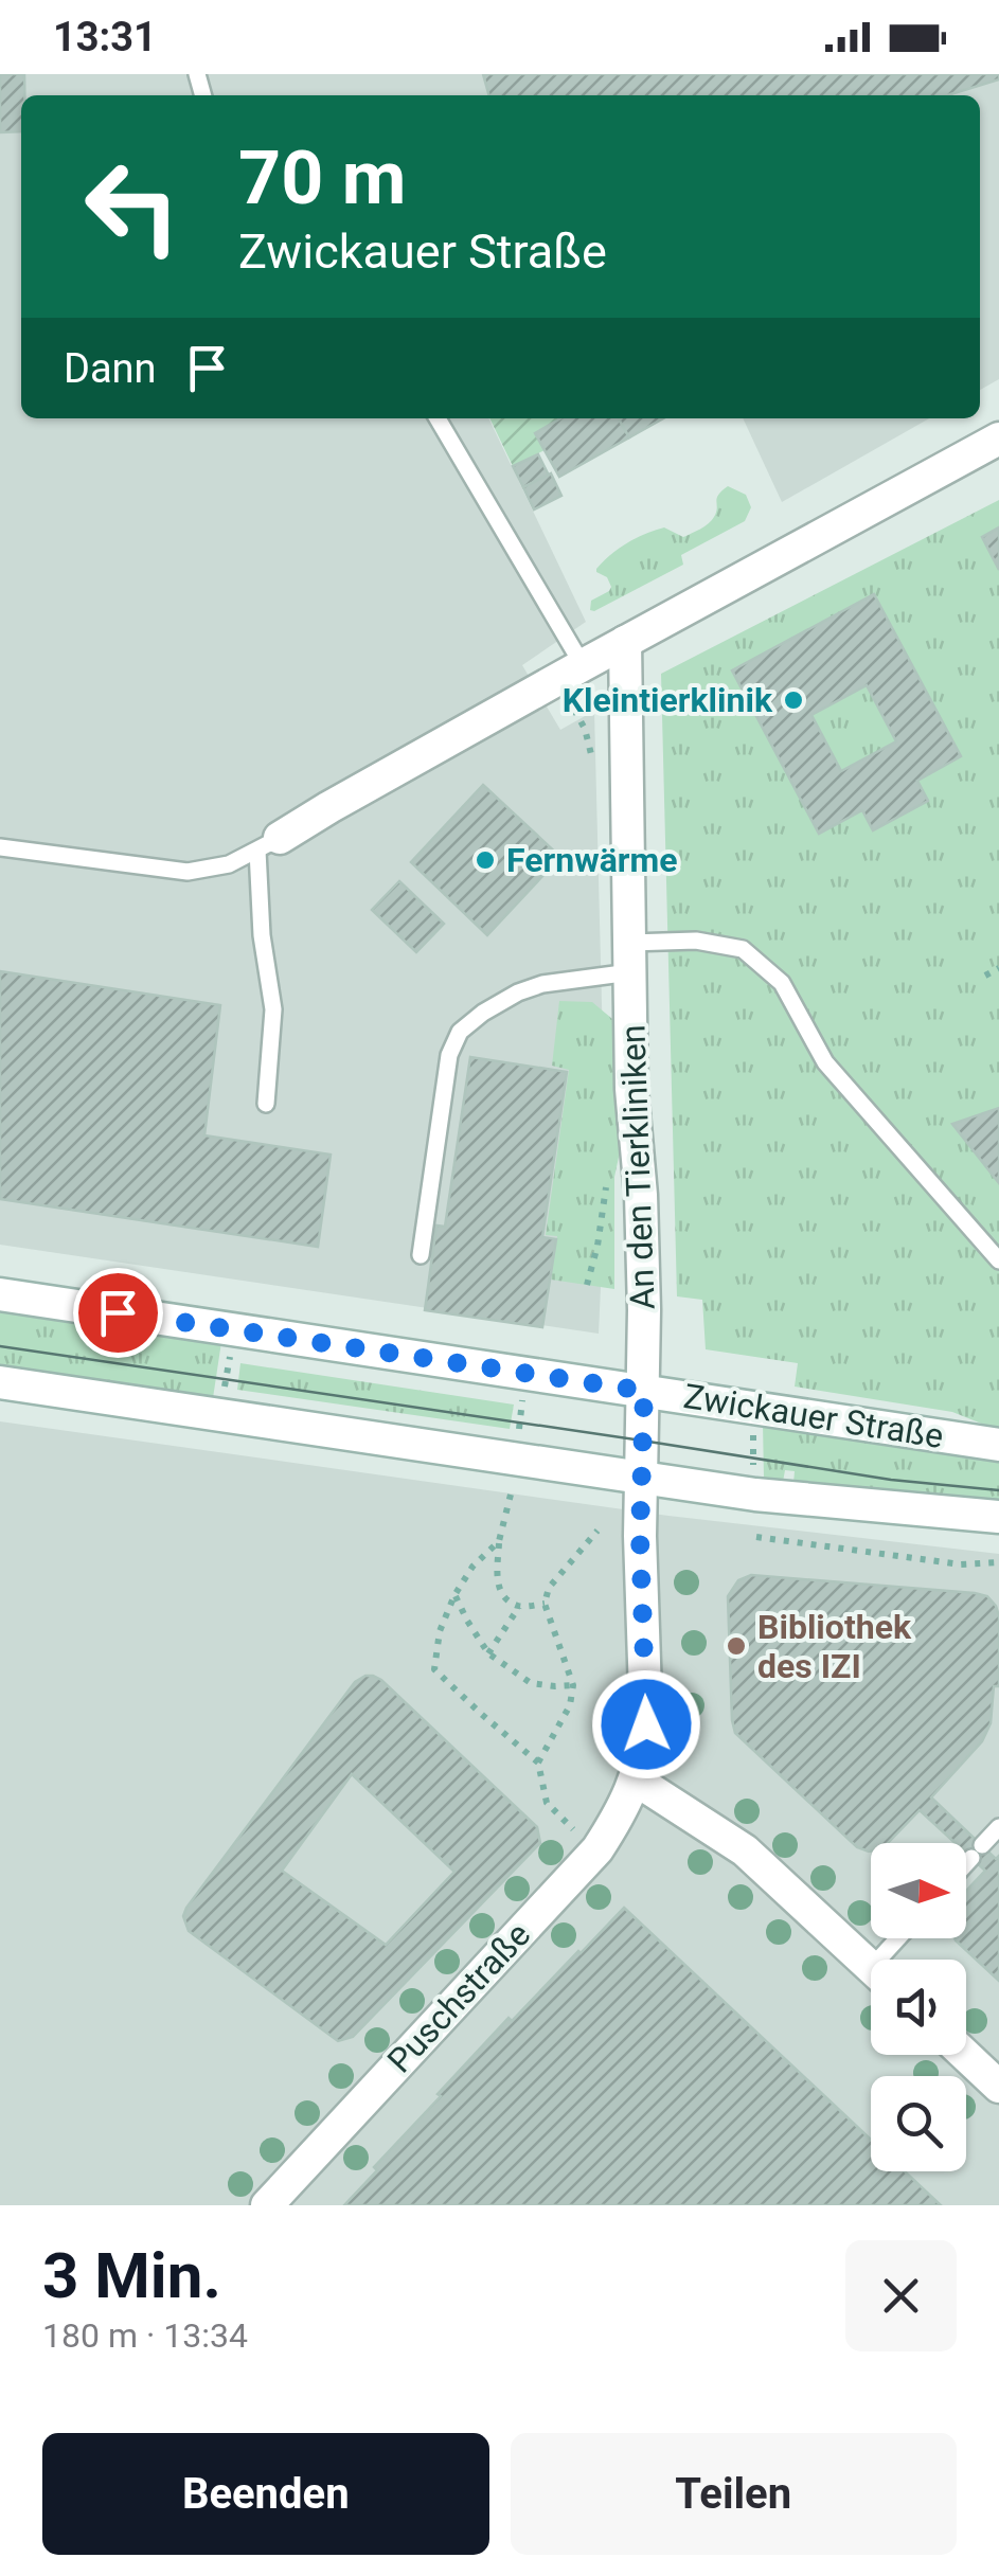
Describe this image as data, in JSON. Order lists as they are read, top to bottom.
{
  "streets": {
    "street": ["An den Tierkliniken", "Zwickauer Straße", "Puschstraße"]
  },
  "crossings": [
    ["An den Tierkliniken", "Zwickauer Straße"],
    ["An den Tierkliniken", "Puschstraße"]
  ],
  "places": ["Kleintierklinik", "Fernwärme", "Bibliothek des IZI"],
  "north": "right",
  "page": {
    "status": "13:31",
    "turn": ["70 m", "Zwickauer Straße"],
    "then": "Dann",
    "heading": ["3 Min.", "180 m · 13:34"],
    "buttons": ["Beenden", "Teilen"]
  }
}
